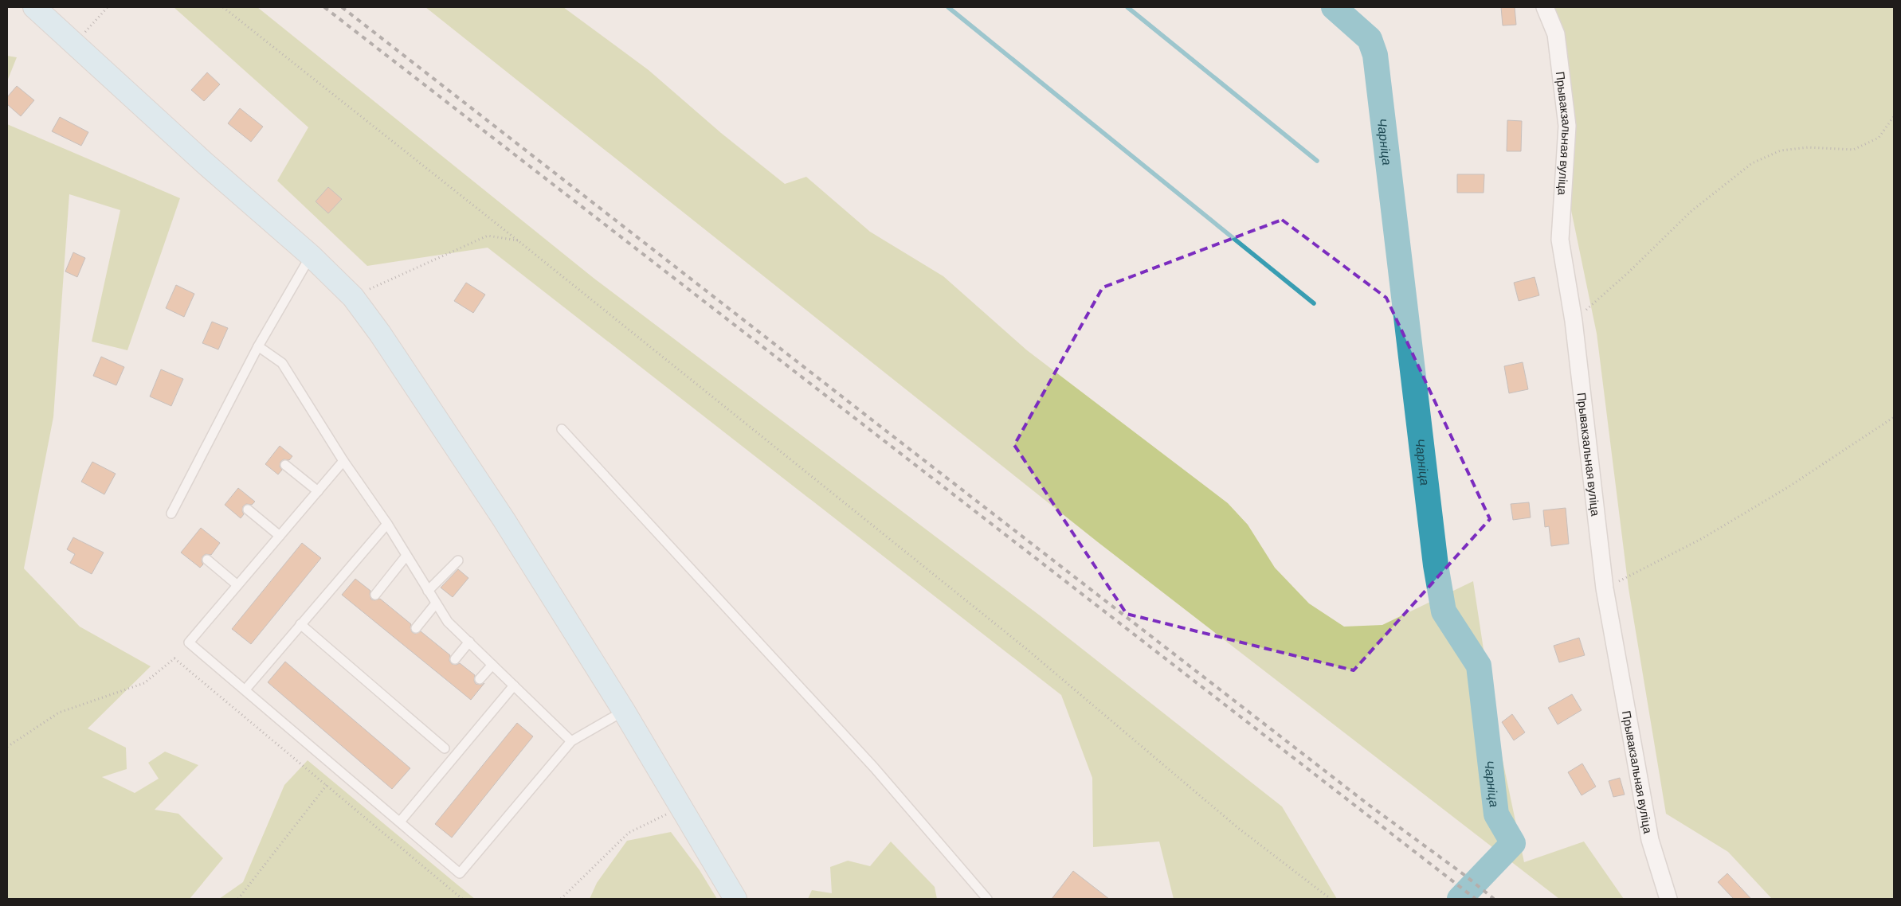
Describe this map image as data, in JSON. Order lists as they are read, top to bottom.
{
  "streets": {
    "street": ["Прывакзальная вуліца"]
  },
  "water": ["Чарніца"]
}
